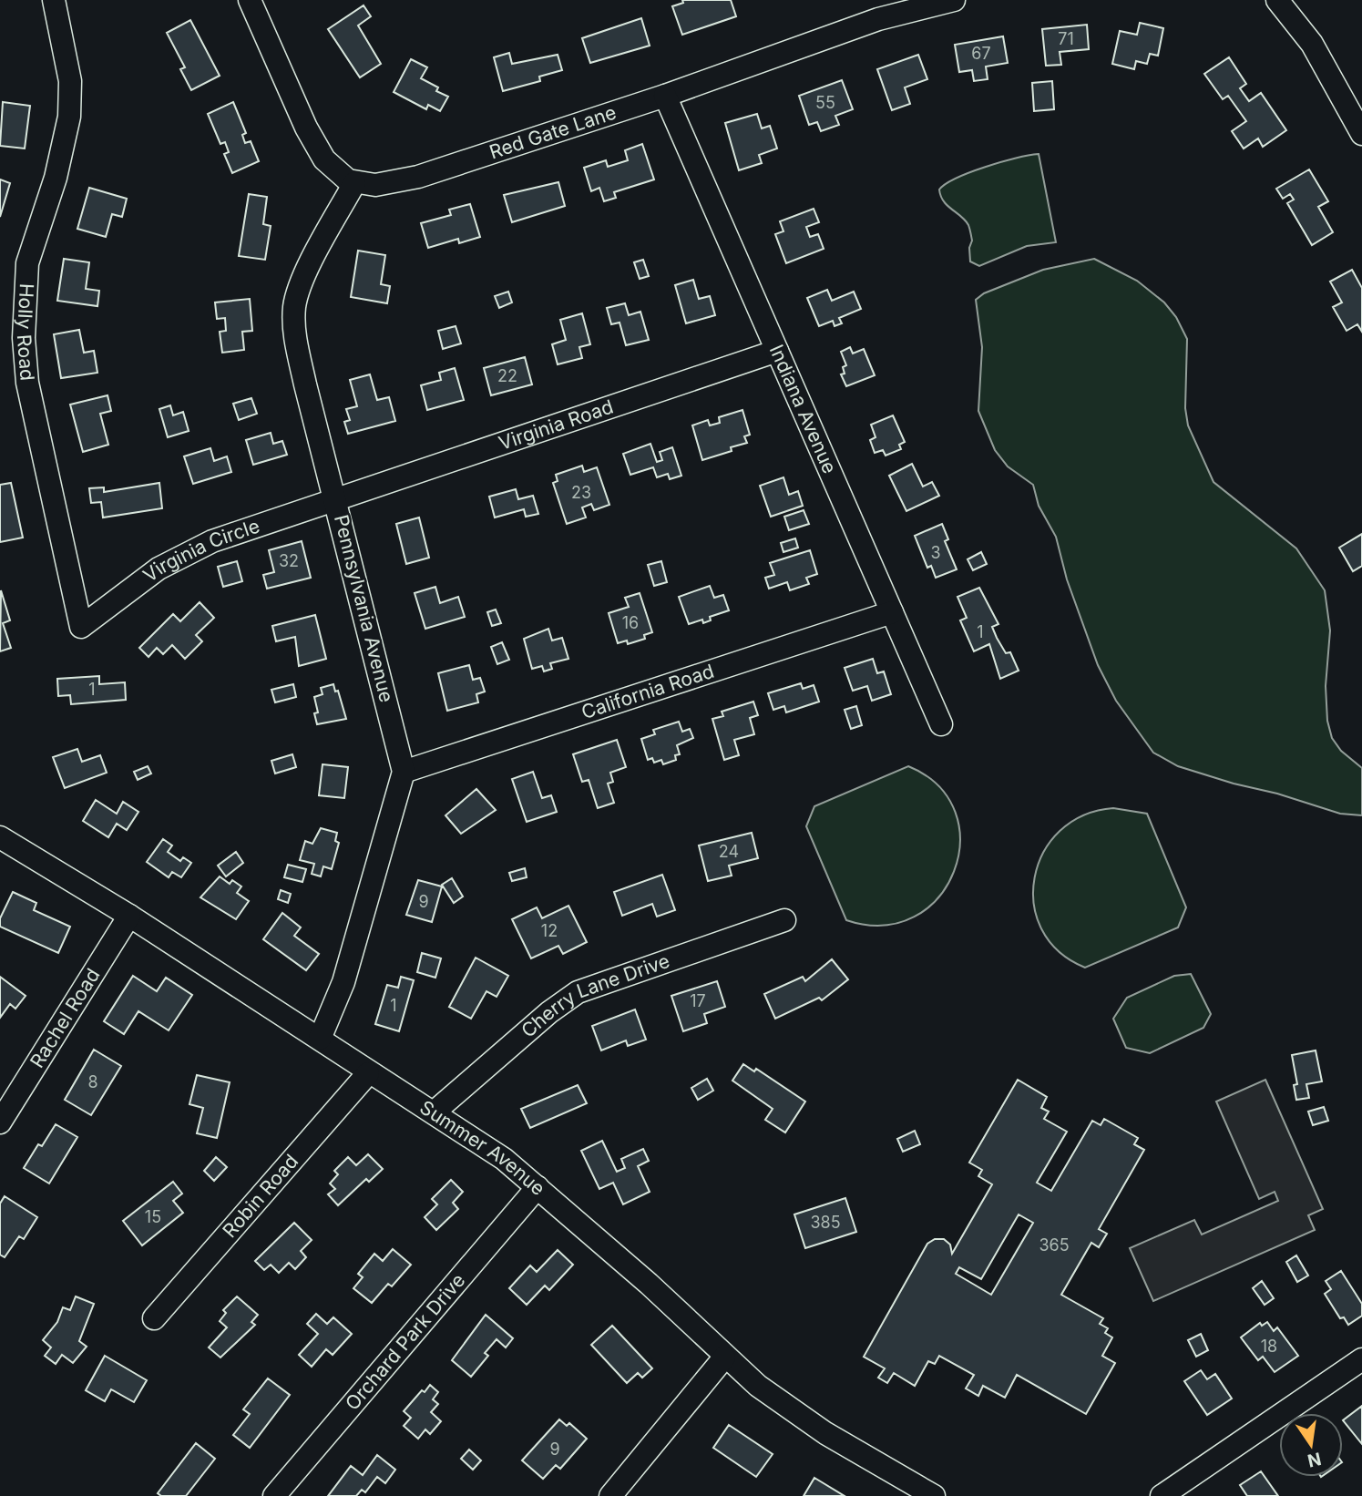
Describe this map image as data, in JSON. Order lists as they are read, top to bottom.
{
  "streets": {
    "street": [
      "Red Gate Lane",
      "Holly Road",
      "Indiana Avenue",
      "Virginia Road",
      "Virginia Circle",
      "Pennsylvania Avenue",
      "California Road",
      "Cherry Lane Drive",
      "Rachel Road",
      "Summer Avenue",
      "Robin Road",
      "Orchard Park Drive"
    ]
  },
  "crossings": [
    ["Red Gate Lane", "Indiana Avenue"],
    ["Red Gate Lane", "Pennsylvania Avenue"],
    ["Holly Road", "Virginia Circle"],
    ["Indiana Avenue", "Virginia Road"],
    ["Indiana Avenue", "California Road"],
    ["Virginia Road", "Virginia Circle"],
    ["Virginia Road", "Pennsylvania Avenue"],
    ["Virginia Circle", "Pennsylvania Avenue"],
    ["Pennsylvania Avenue", "California Road"],
    ["Cherry Lane Drive", "Summer Avenue"],
    ["Rachel Road", "Summer Avenue"],
    ["Summer Avenue", "Robin Road"],
    ["Summer Avenue", "Orchard Park Drive"]
  ],
  "house_numbers": [
    "71",
    "67",
    "55",
    "22",
    "23",
    "3",
    "32",
    "16",
    "1",
    "1",
    "24",
    "9",
    "12",
    "17",
    "1",
    "8",
    "15",
    "385",
    "365",
    "18",
    "9"
  ],
  "north": "bottom"
}
